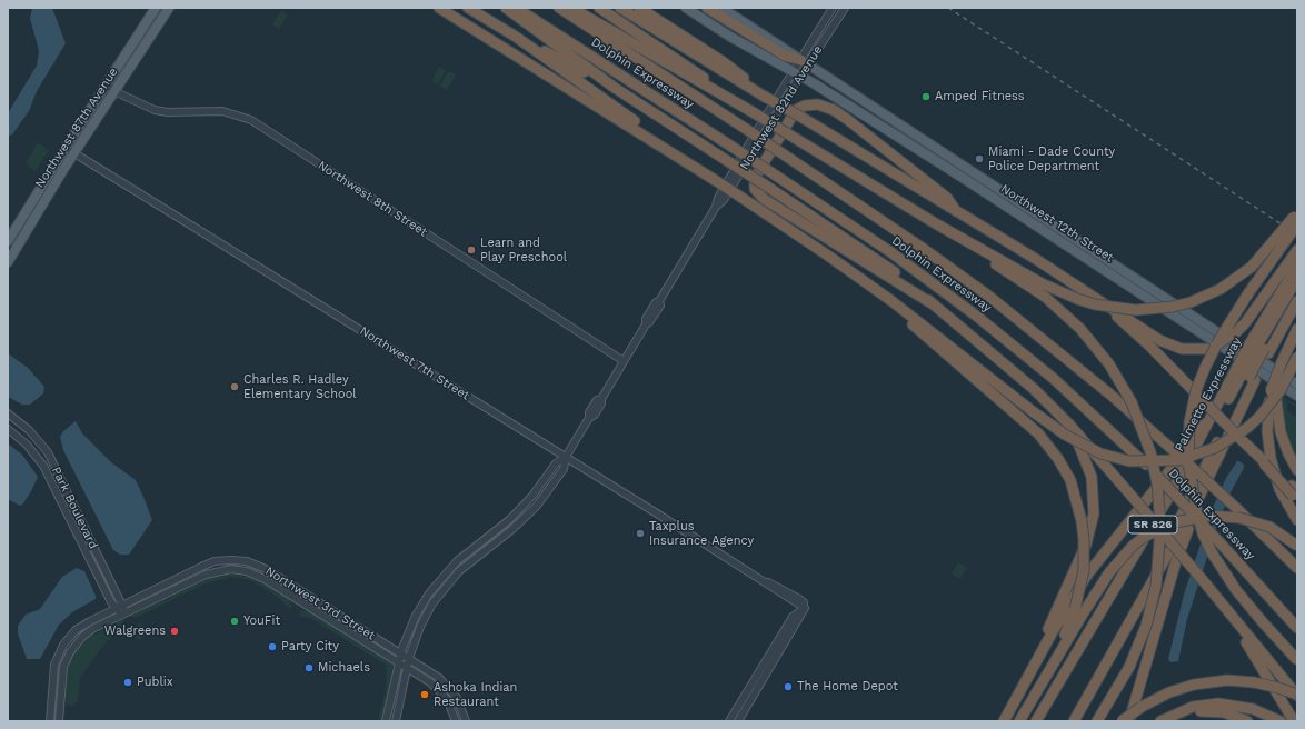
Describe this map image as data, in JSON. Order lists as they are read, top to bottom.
{
  "streets": {
    "highway": ["Dolphin Expressway", "Palmetto Expressway", "SR 826"],
    "main road": ["Northwest 87th Avenue", "Northwest 12th Street"],
    "street": [
      "Northwest 82nd Avenue",
      "Northwest 8th Street",
      "Northwest 7th Street",
      "Park Boulevard",
      "Northwest 3rd Street"
    ]
  },
  "crossings": [
    ["Northwest 82nd Avenue", "Northwest 8th Street"],
    ["Northwest 82nd Avenue", "Northwest 12th Street"],
    ["Northwest 82nd Avenue", "Northwest 7th Street"],
    ["Northwest 82nd Avenue", "Northwest 3rd Street"],
    ["Northwest 87th Avenue", "Northwest 8th Street"],
    ["Northwest 87th Avenue", "Northwest 7th Street"],
    ["Park Boulevard", "Northwest 3rd Street"]
  ],
  "places": [
    "Amped Fitness",
    "Miami - Dade County Police Department",
    "Learn and Play Preschool",
    "Charles R. Hadley Elementary School",
    "Taxplus Insurance Agency",
    "YouFit",
    "Walgreens",
    "Party City",
    "Michaels",
    "Publix",
    "The Home Depot",
    "Ashoka Indian Restaurant"
  ]
}
